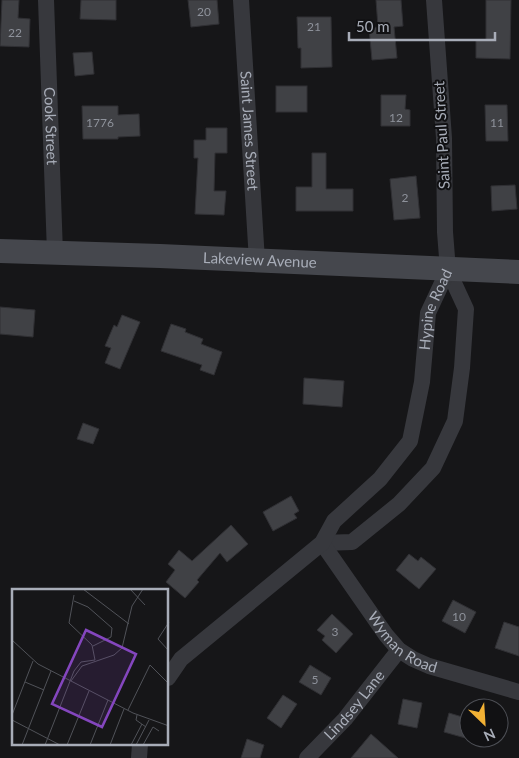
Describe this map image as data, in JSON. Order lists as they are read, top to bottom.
{
  "streets": {
    "main road": ["Lakeview Avenue"],
    "street": [
      "Cook Street",
      "Saint James Street",
      "Saint Paul Street",
      "Hypine Road",
      "Wyman Road",
      "Lindsey Lane"
    ]
  },
  "crossings": [
    ["Cook Street", "Lakeview Avenue"],
    ["Saint James Street", "Lakeview Avenue"],
    ["Saint Paul Street", "Lakeview Avenue"],
    ["Saint Paul Street", "Hypine Road"],
    ["Lakeview Avenue", "Hypine Road"],
    ["Hypine Road", "Wyman Road"],
    ["Wyman Road", "Lindsey Lane"]
  ],
  "house_numbers": [
    "20",
    "21",
    "22",
    "12",
    "1776",
    "11",
    "2",
    "10",
    "3",
    "5"
  ],
  "scale_bar": "50 m",
  "north": "bottom right"
}
